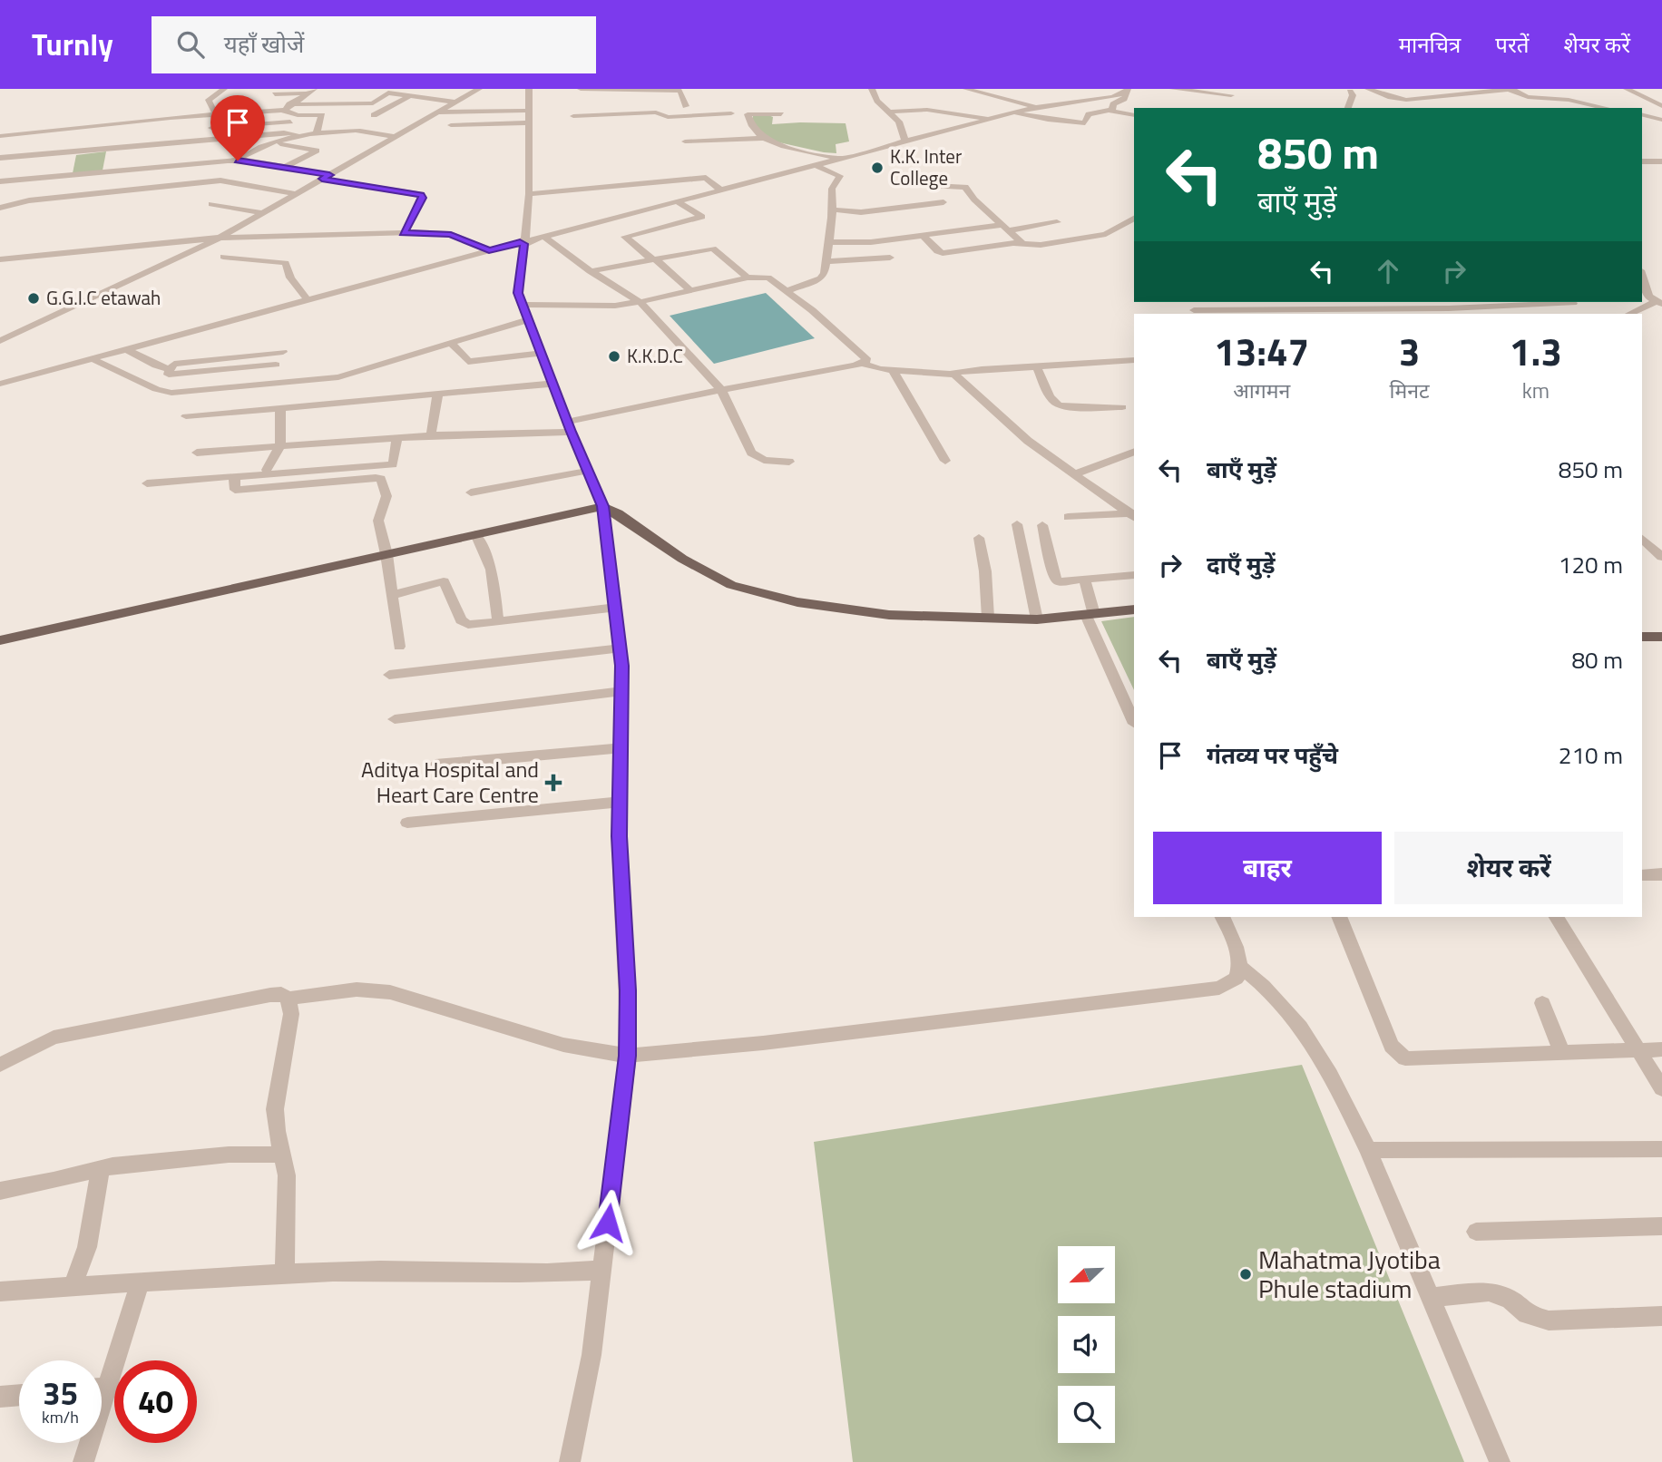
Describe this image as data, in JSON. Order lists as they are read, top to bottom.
{
  "places": {
    "other": [
      "K.K. Inter College",
      "G.G.I.C etawah",
      "K.K.D.C",
      "Mahatma Jyotiba Phule stadium"
    ],
    "health": ["Aditya Hospital and Heart Care Centre"]
  },
  "north": "bottom left",
  "page": {
    "header": "Turnly",
    "search": "यहाँ खोजें",
    "nav": ["मानचित्र", "परतें", "शेयर करें"],
    "turn": ["850 m", "बाएँ मुड़ें"],
    "eta": [
      "13:47",
      "आगमन",
      "3",
      "मिनट",
      "1.3",
      "km"
    ],
    "list": [
      {
        "name": "बाएँ मुड़ें",
        "value": "850 m"
      },
      {
        "name": "दाएँ मुड़ें",
        "value": "120 m"
      },
      {
        "name": "बाएँ मुड़ें",
        "value": "80 m"
      },
      {
        "name": "गंतव्य पर पहुँचे",
        "value": "210 m"
      }
    ],
    "buttons": ["बाहर", "शेयर करें"],
    "speed": "35 km/h",
    "limit": "40"
  }
}
